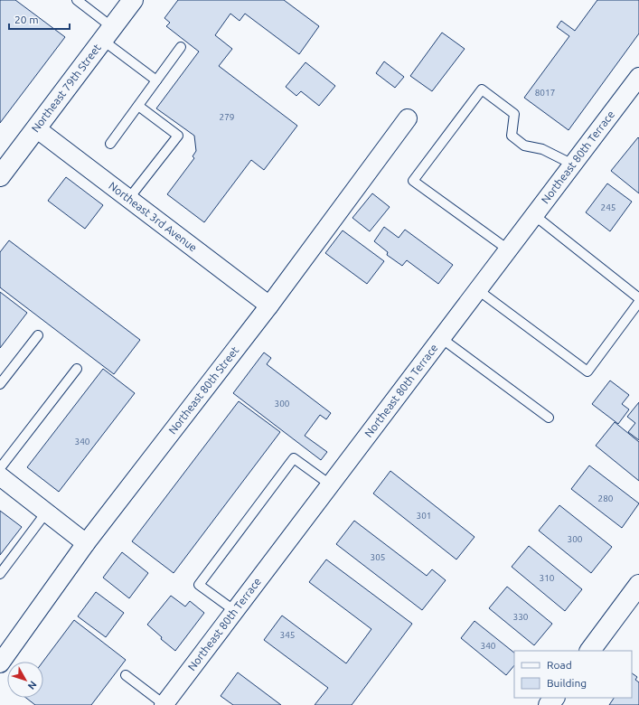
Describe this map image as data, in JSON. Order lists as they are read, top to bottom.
{
  "streets": {
    "main road": ["Northeast 79th Street"],
    "street": ["Northeast 80th Terrace", "Northeast 3rd Avenue", "Northeast 80th Street"]
  },
  "crossings": [
    ["Northeast 79th Street", "Northeast 3rd Avenue"],
    ["Northeast 3rd Avenue", "Northeast 80th Street"]
  ],
  "house_numbers": [
    "8017",
    "279",
    "245",
    "300",
    "340",
    "280",
    "301",
    "300",
    "305",
    "310",
    "330",
    "345",
    "340"
  ],
  "legend": ["Road", "Building"],
  "scale_bar": "20 m",
  "north": "bottom right"
}
